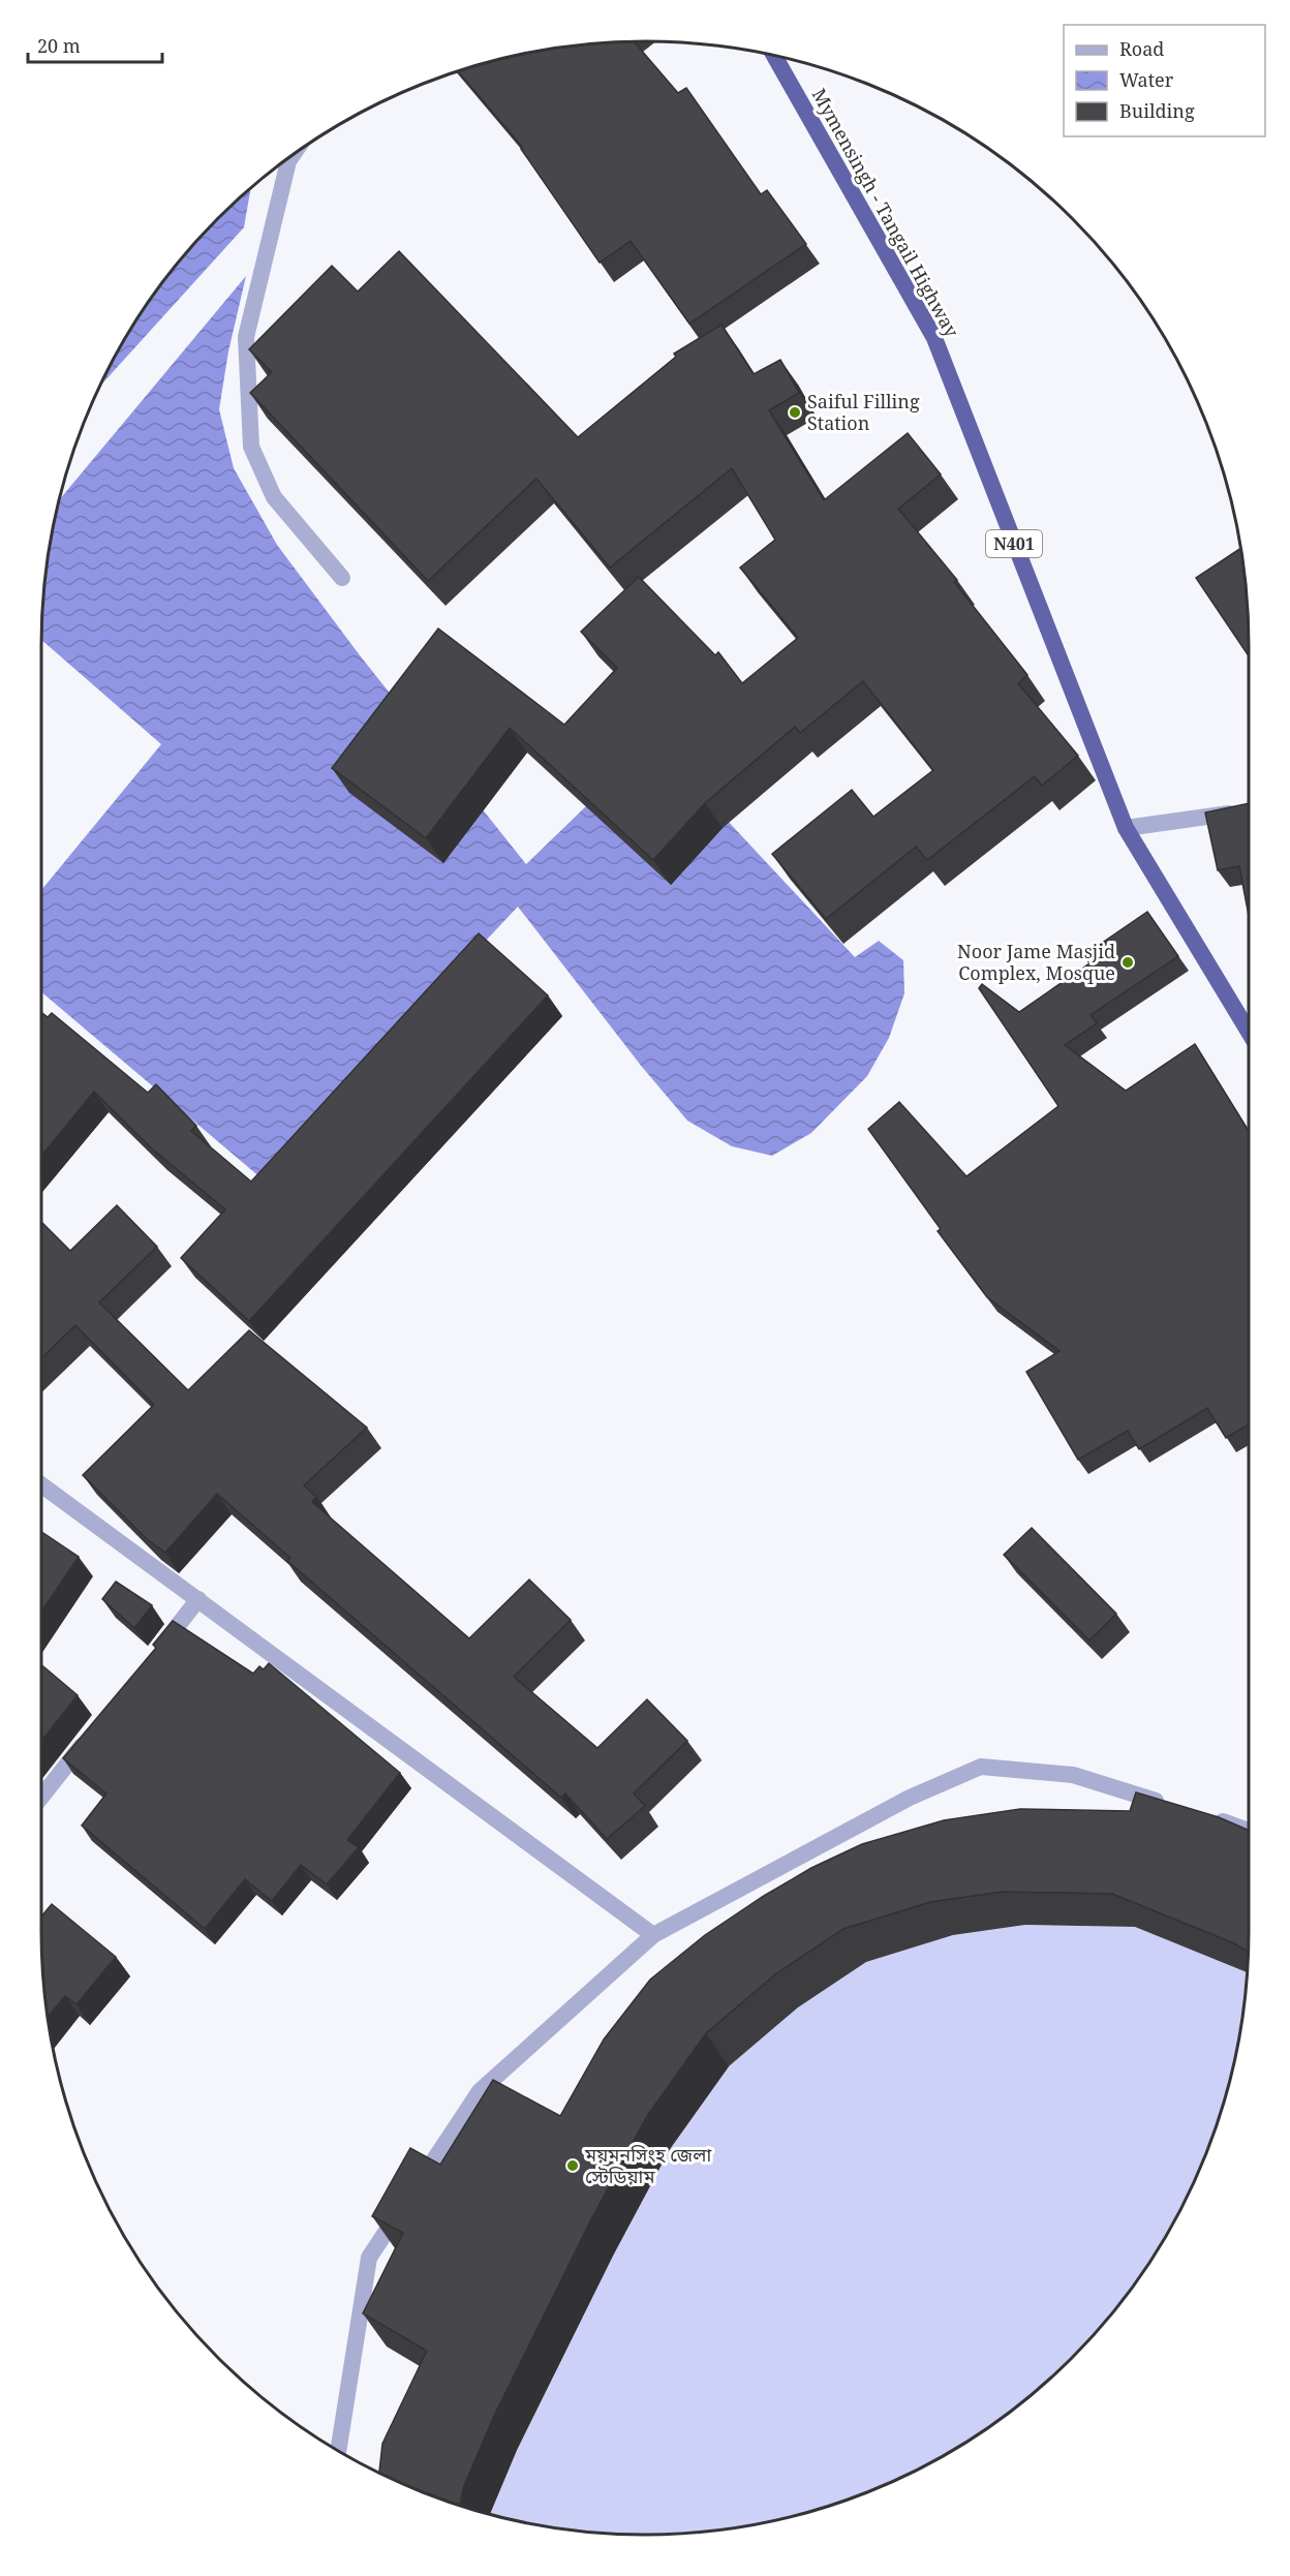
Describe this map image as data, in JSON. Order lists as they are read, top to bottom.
{
  "streets": {
    "highway": ["Mymensingh - Tangail Highway", "N401"]
  },
  "places": ["Saiful Filling Station", "Noor Jame Masjid Complex, Mosque", "ময়মনসিংহ জেলা স্টেডিয়াম"],
  "legend": ["Road", "Water", "Building"],
  "scale_bar": "20 m"
}
